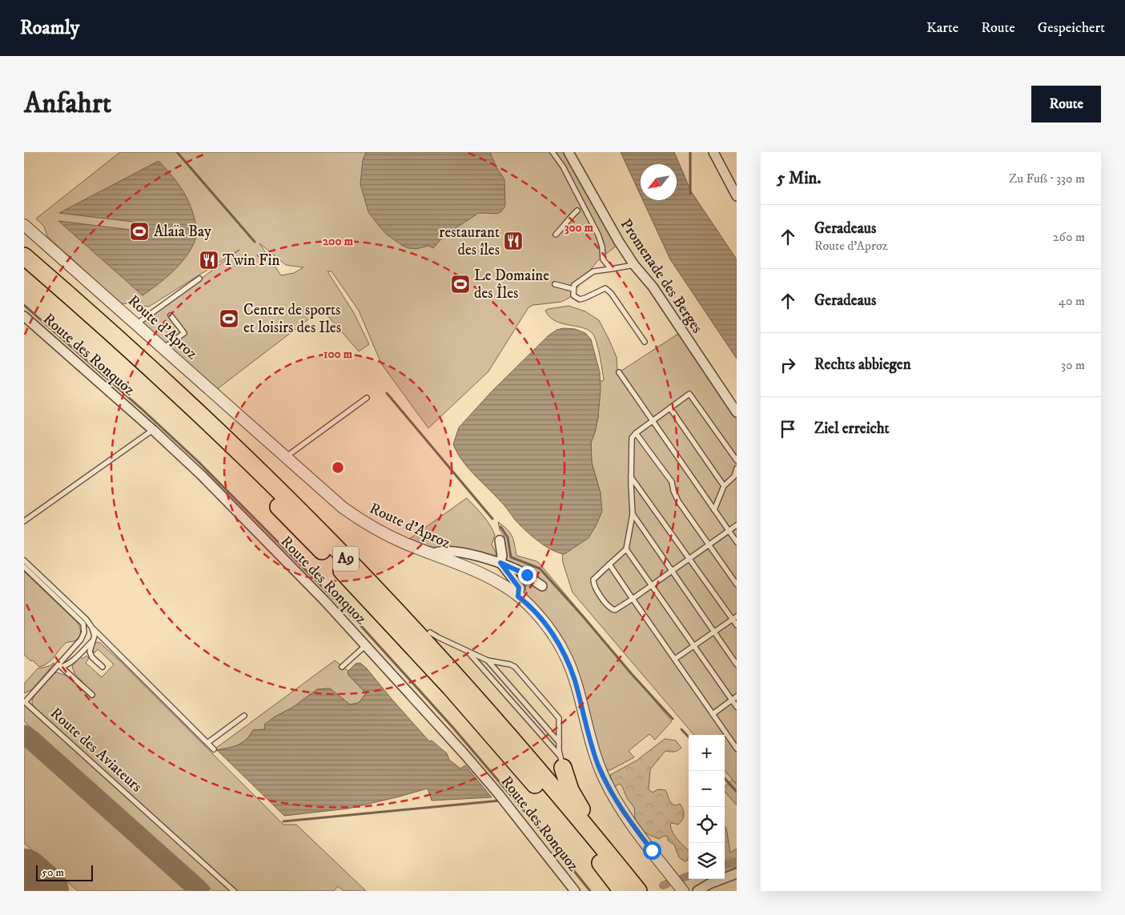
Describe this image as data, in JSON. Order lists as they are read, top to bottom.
{
  "streets": {
    "highway": ["A9"],
    "street": ["Promenade des Berges", "Route d'Aproz", "Route des Ronquoz"],
    "lane": ["Route des Aviateurs"]
  },
  "places": {
    "sports": ["Alaïa Bay", "Le Domaine des Îles", "Centre de sports et loisirs des Iles"],
    "restaurant": ["restaurant des îles", "Twin Fin"]
  },
  "scale_bar": "50 m",
  "north": "bottom left",
  "page": {
    "header": "Roamly",
    "nav": ["Karte", "Route", "Gespeichert"],
    "buttons": "Route",
    "title": "Anfahrt",
    "heading": ["5 Min.", "Zu Fuß · 330 m"],
    "list": [
      ["Geradeaus", "Route d'Aproz", "260 m"],
      ["Geradeaus", "40 m"],
      ["Rechts abbiegen", "30 m"],
      "Ziel erreicht"
    ],
    "map_buttons": ["+", "−"],
    "scale": "50 m"
  },
  "rings": ["300 m", "200 m", "100 m"]
}
